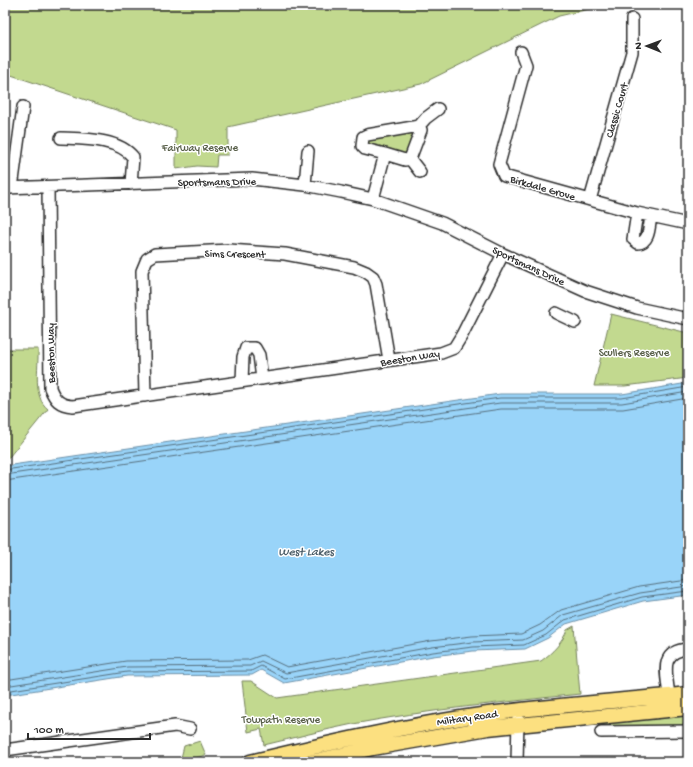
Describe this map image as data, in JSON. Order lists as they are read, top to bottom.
{
  "streets": {
    "main road": ["Military Road"],
    "street": [
      "Classic Court",
      "Sportsmans Drive",
      "Birkdale Grove",
      "Sims Crescent",
      "Beeston Way"
    ]
  },
  "crossings": [
    ["Classic Court", "Birkdale Grove"],
    ["Sportsmans Drive", "Beeston Way"],
    ["Sims Crescent", "Beeston Way"]
  ],
  "water": ["West Lakes"],
  "parks": ["Fairway Reserve", "Scullers Reserve", "Towpath Reserve"],
  "scale_bar": "100 m",
  "north": "left"
}
